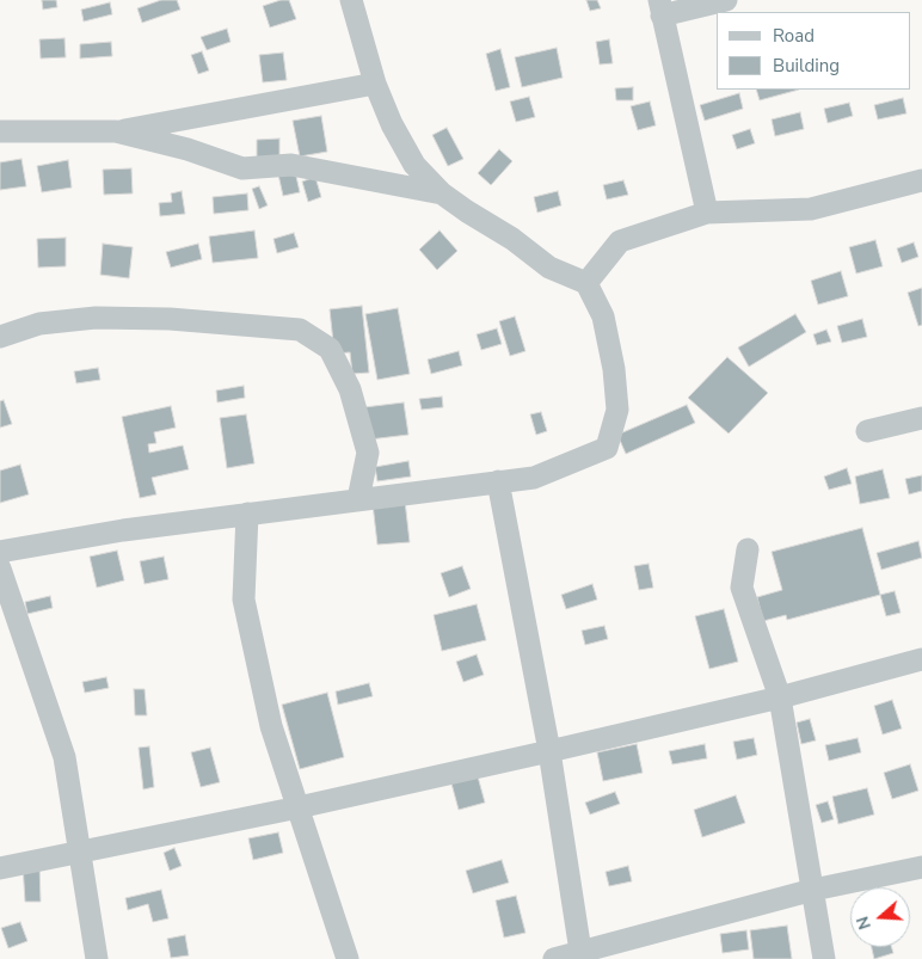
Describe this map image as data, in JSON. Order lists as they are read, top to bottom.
{
  "legend": ["Road", "Building"],
  "north": "left"
}
